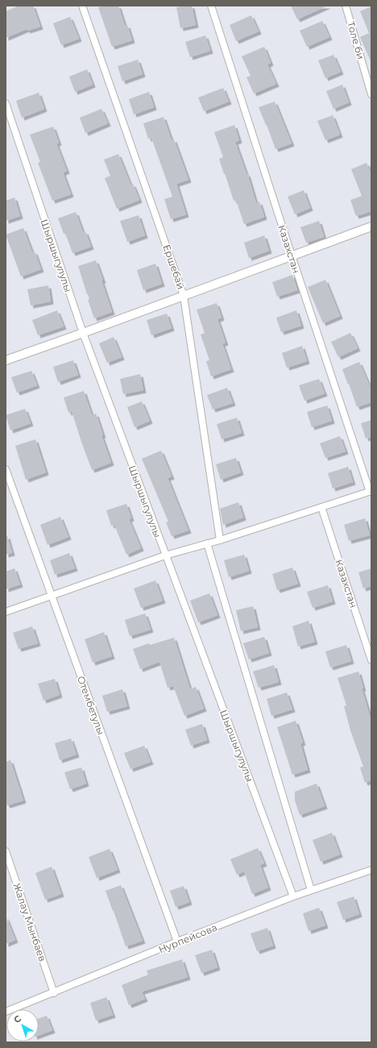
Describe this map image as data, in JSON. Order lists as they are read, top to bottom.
{
  "streets": {
    "street": [
      "Толе би",
      "Казахстан",
      "Шыршыгулулы",
      "Ершебай",
      "Отембетулы",
      "Жалау Мынбаев",
      "Нурпейсова"
    ]
  },
  "crossings": [
    ["Шыршыгулулы", "Нурпейсова"],
    ["Отембетулы", "Нурпейсова"],
    ["Жалау Мынбаев", "Нурпейсова"]
  ],
  "north": "top left"
}
